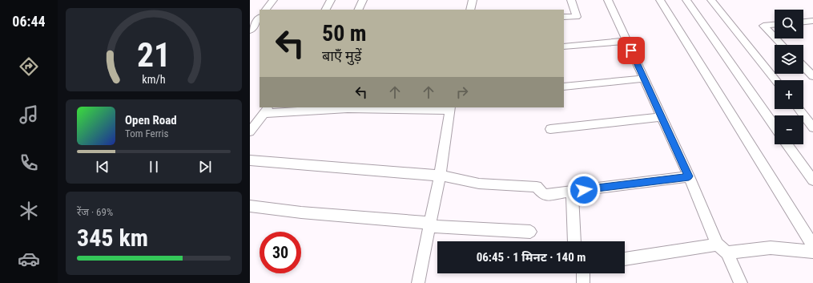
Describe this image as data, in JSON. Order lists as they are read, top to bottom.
{
  "page": {
    "tabs": "06:44",
    "map_buttons": ["+", "−"],
    "turn": ["50 m", "बाएँ मुड़ें"],
    "song": ["Open Road", "Tom Ferris"],
    "tile": ["रेंज · 69%", "345 km"],
    "limit": "30",
    "trip": "06:45 · 1 मिनट · 140 m",
    "gauge": ["21", "km/h"]
  }
}
